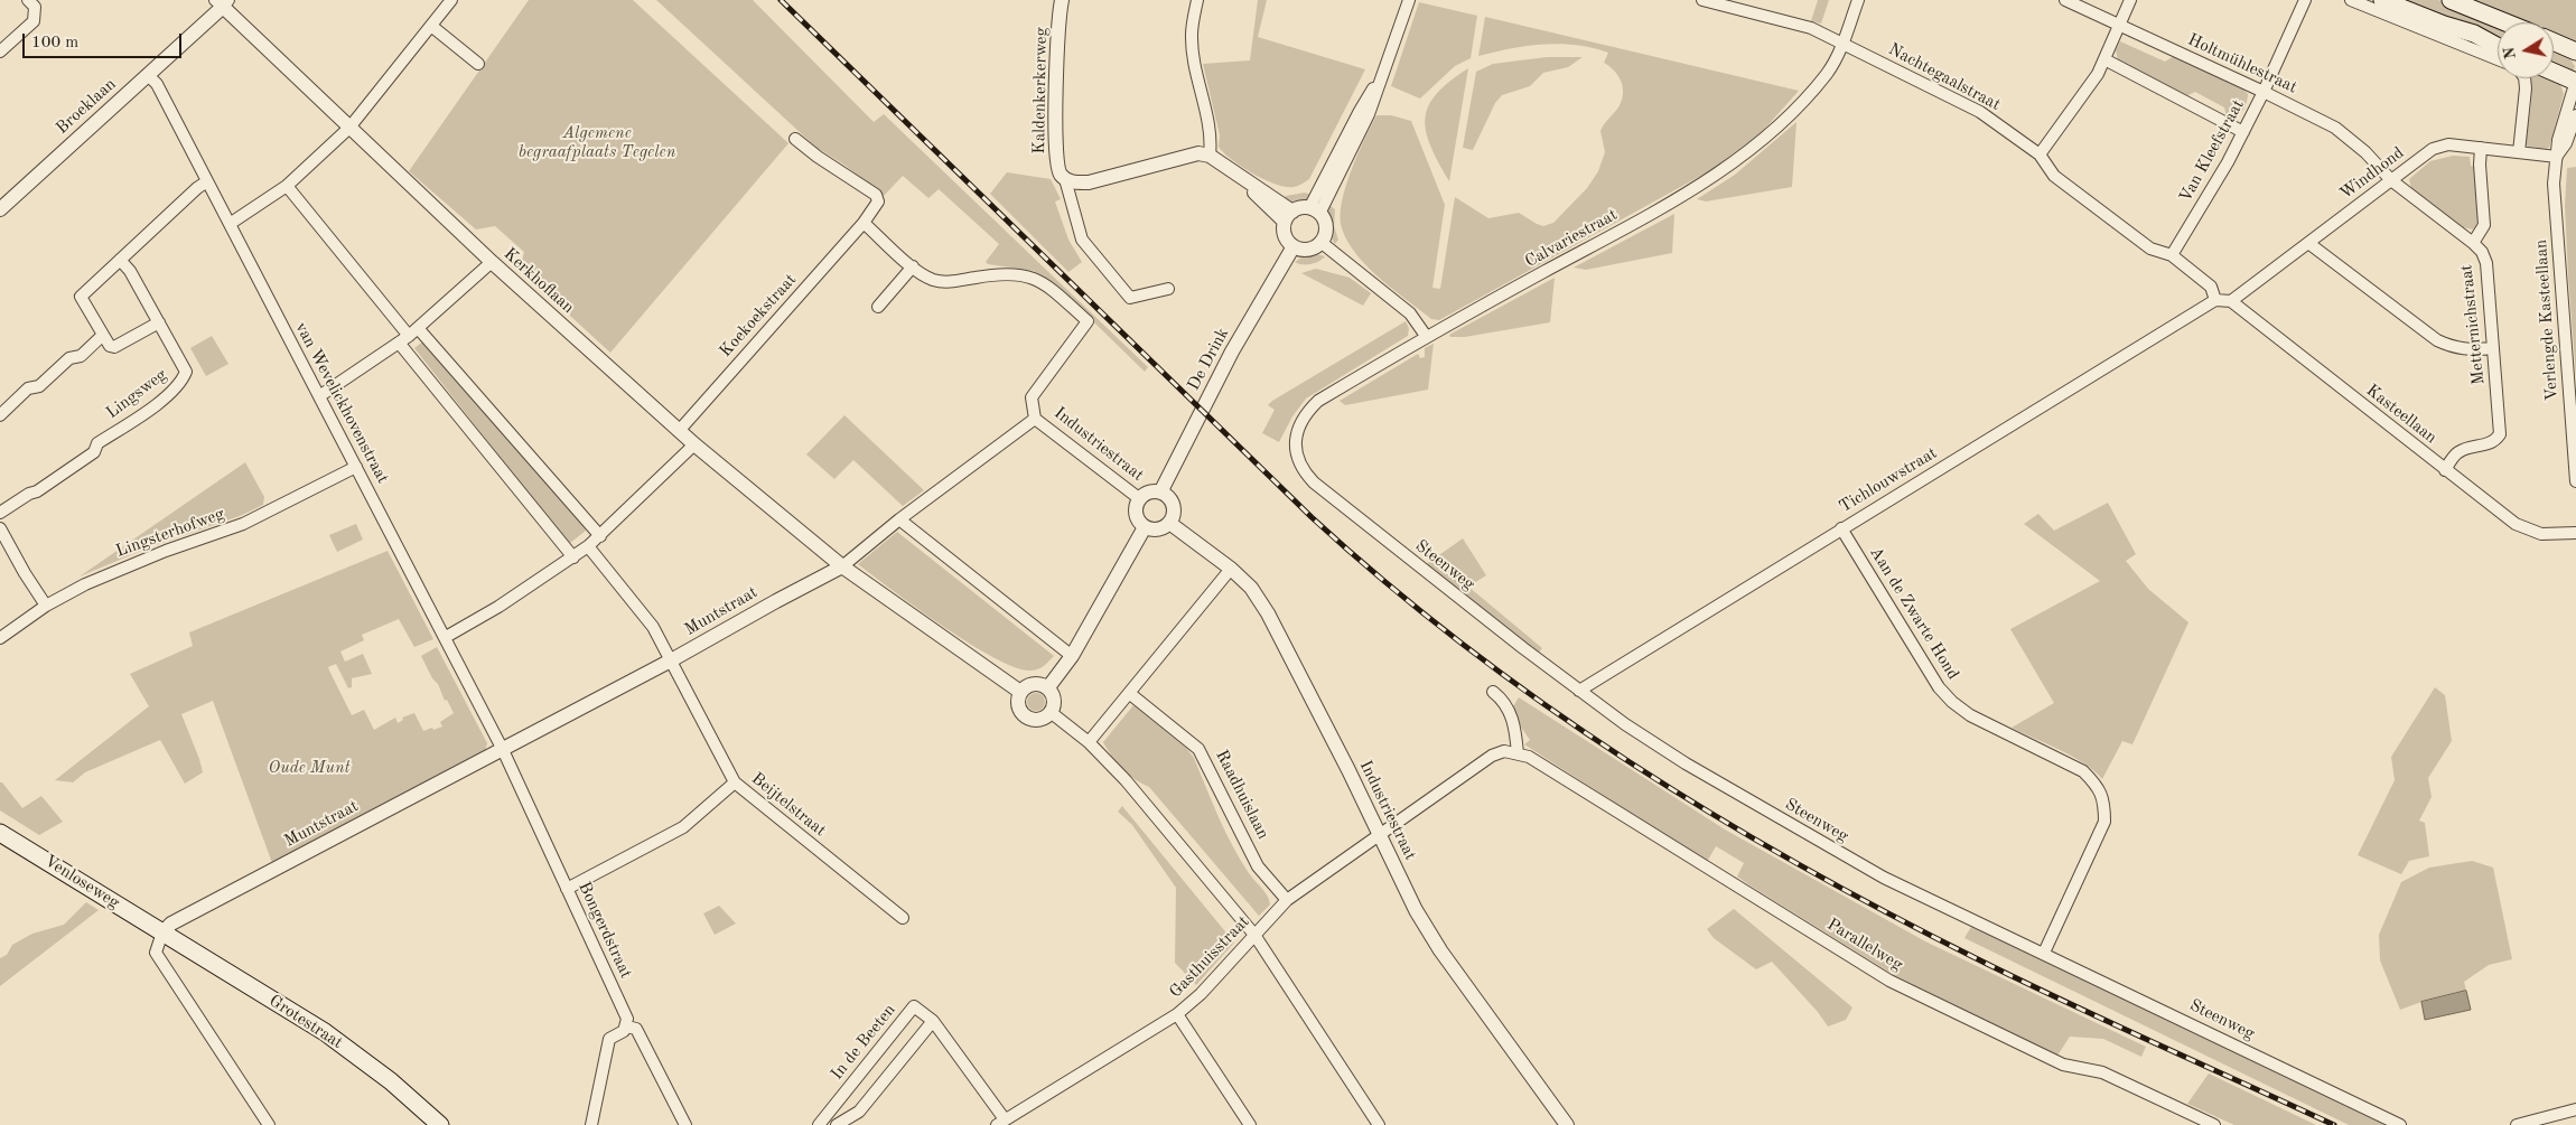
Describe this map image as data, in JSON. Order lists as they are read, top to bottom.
{
  "streets": {
    "main road": ["Venloseweg", "Grotestraat"],
    "street": [
      "Holtmühlestraat",
      "Nachtegaalstraat",
      "Kaldenkerkerweg",
      "Broeklaan",
      "Van Kleefstraat",
      "Windhond",
      "Calvariestraat",
      "Kerkhoflaan",
      "Koekoekstraat",
      "Verlengde Kasteellaan",
      "Metternichstraat",
      "De Drink",
      "Lingsweg",
      "van Wevelickhovenstraat",
      "Kasteellaan",
      "Industriestraat",
      "Tichlouwstraat",
      "Lingsterhofweg",
      "Steenweg",
      "Muntstraat",
      "Aan de Zwarte Hond",
      "Raadhuislaan",
      "Beijtelstraat",
      "Bongerdstraat",
      "Parallelweg",
      "Gasthuisstraat",
      "In de Beeten"
    ]
  },
  "crossings": [
    ["Holtmühlestraat", "Van Kleefstraat"],
    ["Holtmühlestraat", "Windhond"],
    ["Holtmühlestraat", "Metternichstraat"],
    ["Nachtegaalstraat", "Van Kleefstraat"],
    ["Nachtegaalstraat", "Calvariestraat"],
    ["Nachtegaalstraat", "Tichlouwstraat"],
    ["Broeklaan", "Kerkhoflaan"],
    ["Broeklaan", "van Wevelickhovenstraat"],
    ["Windhond", "Verlengde Kasteellaan"],
    ["Windhond", "Metternichstraat"],
    ["Windhond", "Kasteellaan"],
    ["Calvariestraat", "Steenweg"],
    ["Kerkhoflaan", "Koekoekstraat"],
    ["Kerkhoflaan", "Muntstraat"],
    ["Metternichstraat", "Kasteellaan"],
    ["De Drink", "Industriestraat"],
    ["van Wevelickhovenstraat", "Lingsterhofweg"],
    ["van Wevelickhovenstraat", "Muntstraat"],
    ["van Wevelickhovenstraat", "Bongerdstraat"],
    ["Industriestraat", "Muntstraat"],
    ["Industriestraat", "Gasthuisstraat"],
    ["Tichlouwstraat", "Steenweg"],
    ["Tichlouwstraat", "Aan de Zwarte Hond"],
    ["Steenweg", "Aan de Zwarte Hond"],
    ["Muntstraat", "Beijtelstraat"],
    ["Muntstraat", "Venloseweg"],
    ["Muntstraat", "Bongerdstraat"],
    ["Muntstraat", "Grotestraat"],
    ["Raadhuislaan", "Gasthuisstraat"],
    ["Venloseweg", "Grotestraat"]
  ],
  "parks": ["Algemene begraafplaats Tegelen", "Oude Munt"],
  "scale_bar": "100 m",
  "north": "left"
}
